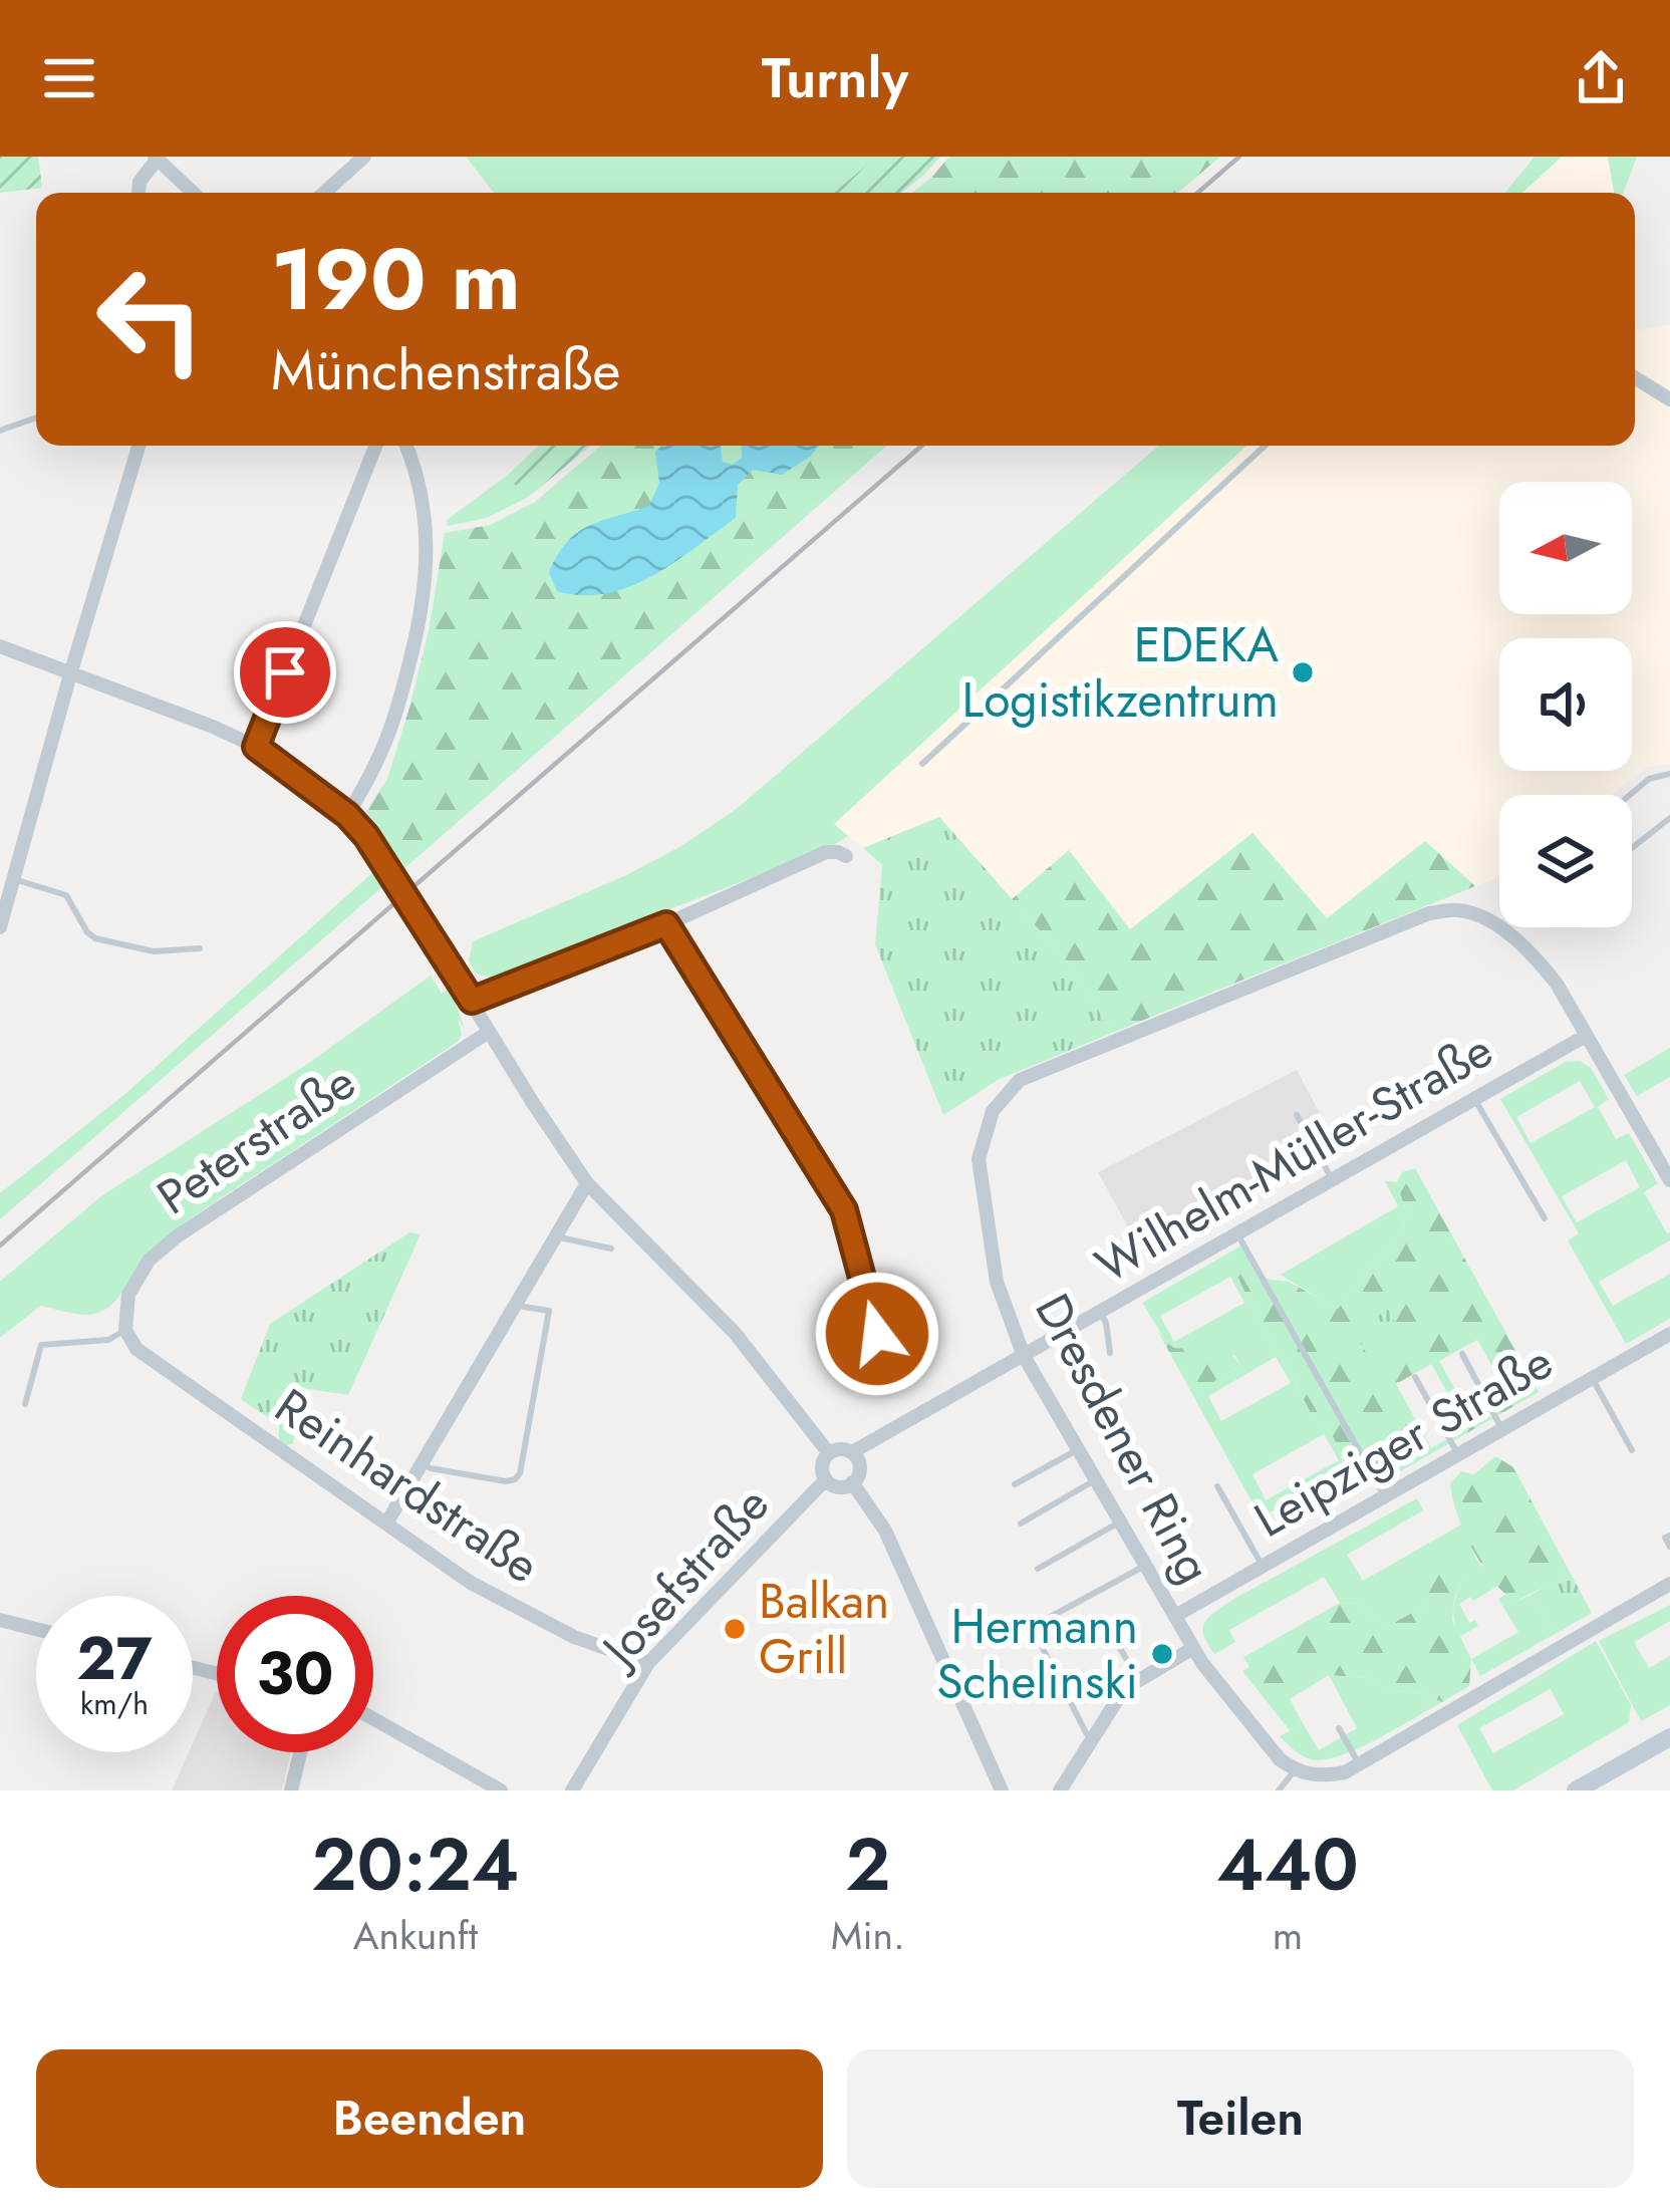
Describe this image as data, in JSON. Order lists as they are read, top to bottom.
{
  "streets": {
    "street": [
      "Peterstraße",
      "Wilhelm-Müller-Straße",
      "Dresdener Ring",
      "Leipziger Straße",
      "Reinhardstraße",
      "Josefstraße"
    ]
  },
  "crossings": [
    ["Peterstraße", "Reinhardstraße"],
    ["Wilhelm-Müller-Straße", "Dresdener Ring"],
    ["Wilhelm-Müller-Straße", "Josefstraße"],
    ["Dresdener Ring", "Leipziger Straße"],
    ["Reinhardstraße", "Josefstraße"]
  ],
  "places": ["EDEKA Logistikzentrum", "Balkan Grill", "Hermann Schelinski"],
  "north": "left",
  "page": {
    "header": "Turnly",
    "turn": ["190 m", "Münchenstraße"],
    "speed": "27 km/h",
    "limit": "30",
    "eta": [
      "20:24",
      "Ankunft",
      "2",
      "Min.",
      "440",
      "m"
    ],
    "buttons": ["Beenden", "Teilen"]
  }
}
